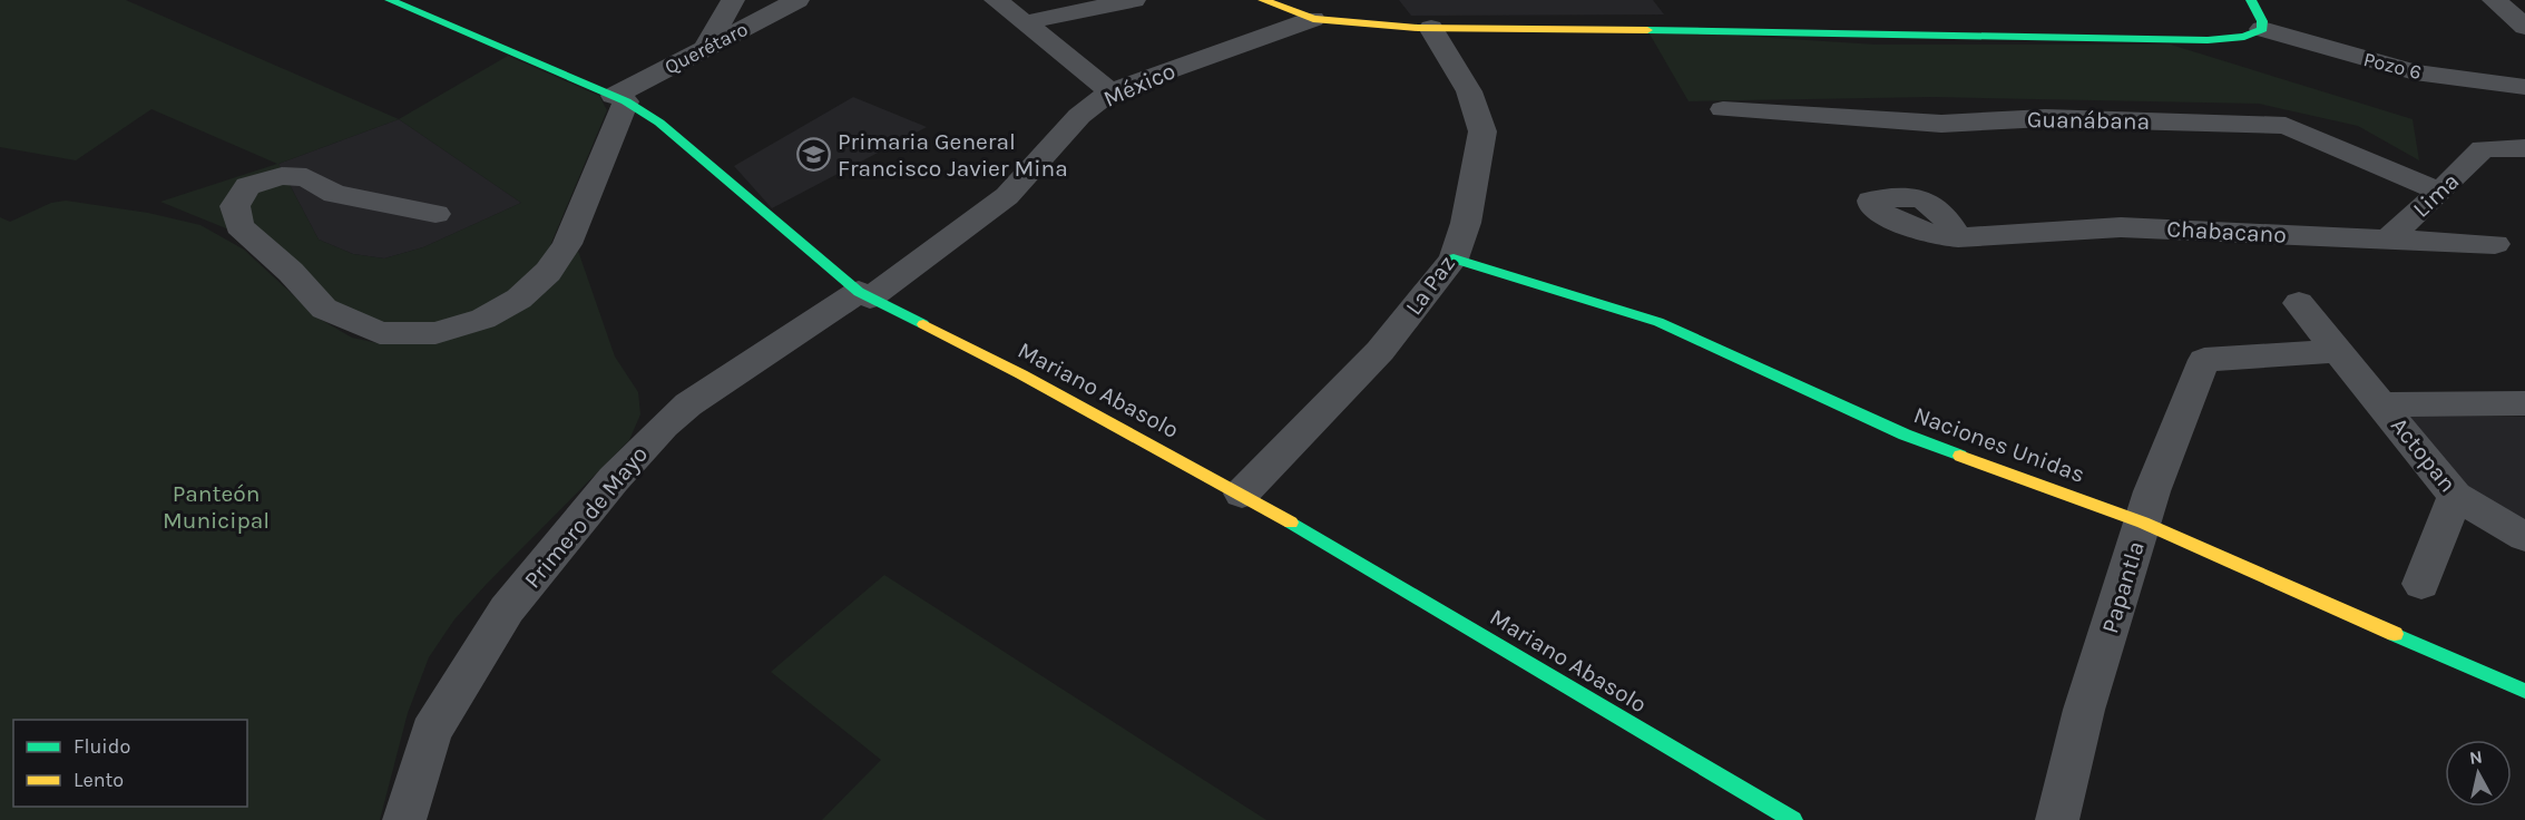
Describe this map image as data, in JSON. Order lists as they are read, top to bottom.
{
  "streets": {
    "street": [
      "Querétaro",
      "Pozo 6",
      "México",
      "Guanábana",
      "Lima",
      "Chabacano",
      "La Paz",
      "Mariano Abasolo",
      "Naciones Unidas",
      "Actopan",
      "Primero de Mayo",
      "Papantla"
    ]
  },
  "crossings": [
    ["Querétaro", "Mariano Abasolo"],
    ["México", "Mariano Abasolo"],
    ["México", "Primero de Mayo"],
    ["Guanábana", "Lima"],
    ["Lima", "Chabacano"],
    ["La Paz", "Mariano Abasolo"],
    ["La Paz", "Naciones Unidas"],
    ["Mariano Abasolo", "Primero de Mayo"],
    ["Naciones Unidas", "Papantla"],
    ["Actopan", "Papantla"]
  ],
  "parks": ["Panteón Municipal"],
  "places": {
    "school or university": ["Primaria General Francisco Javier Mina"]
  },
  "legend": ["Fluido", "Lento"],
  "north": "top"
}
